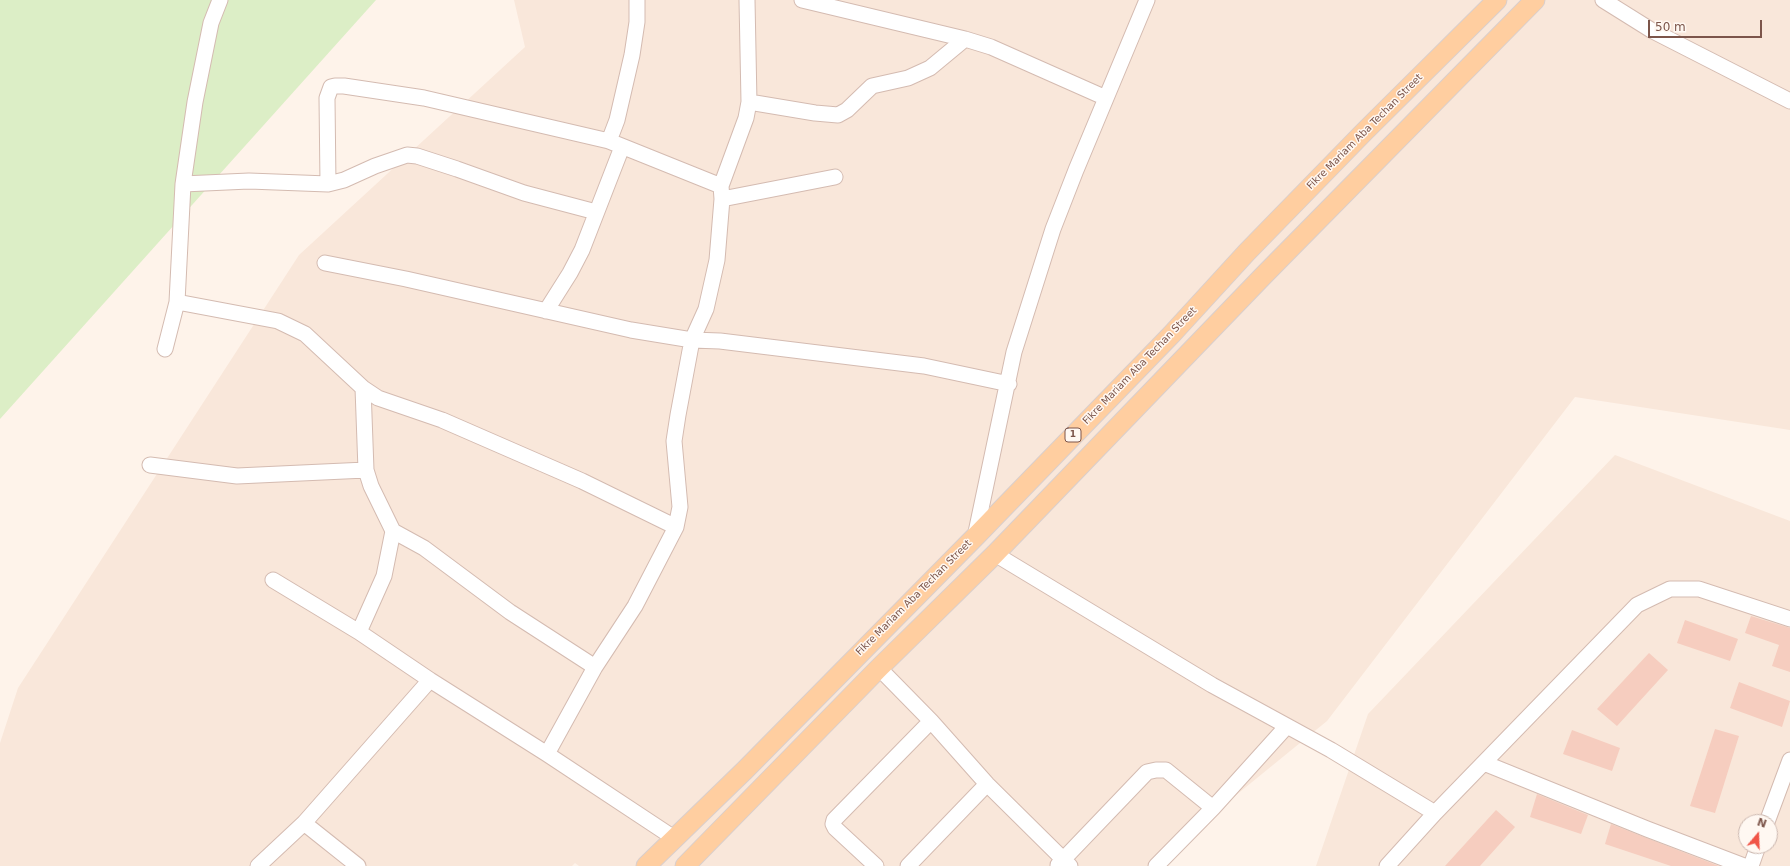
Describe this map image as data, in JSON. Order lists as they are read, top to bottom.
{
  "streets": {
    "main road": ["Fikre Mariam Aba Techan Street", "1"]
  },
  "scale_bar": "50 m",
  "north": "top"
}
